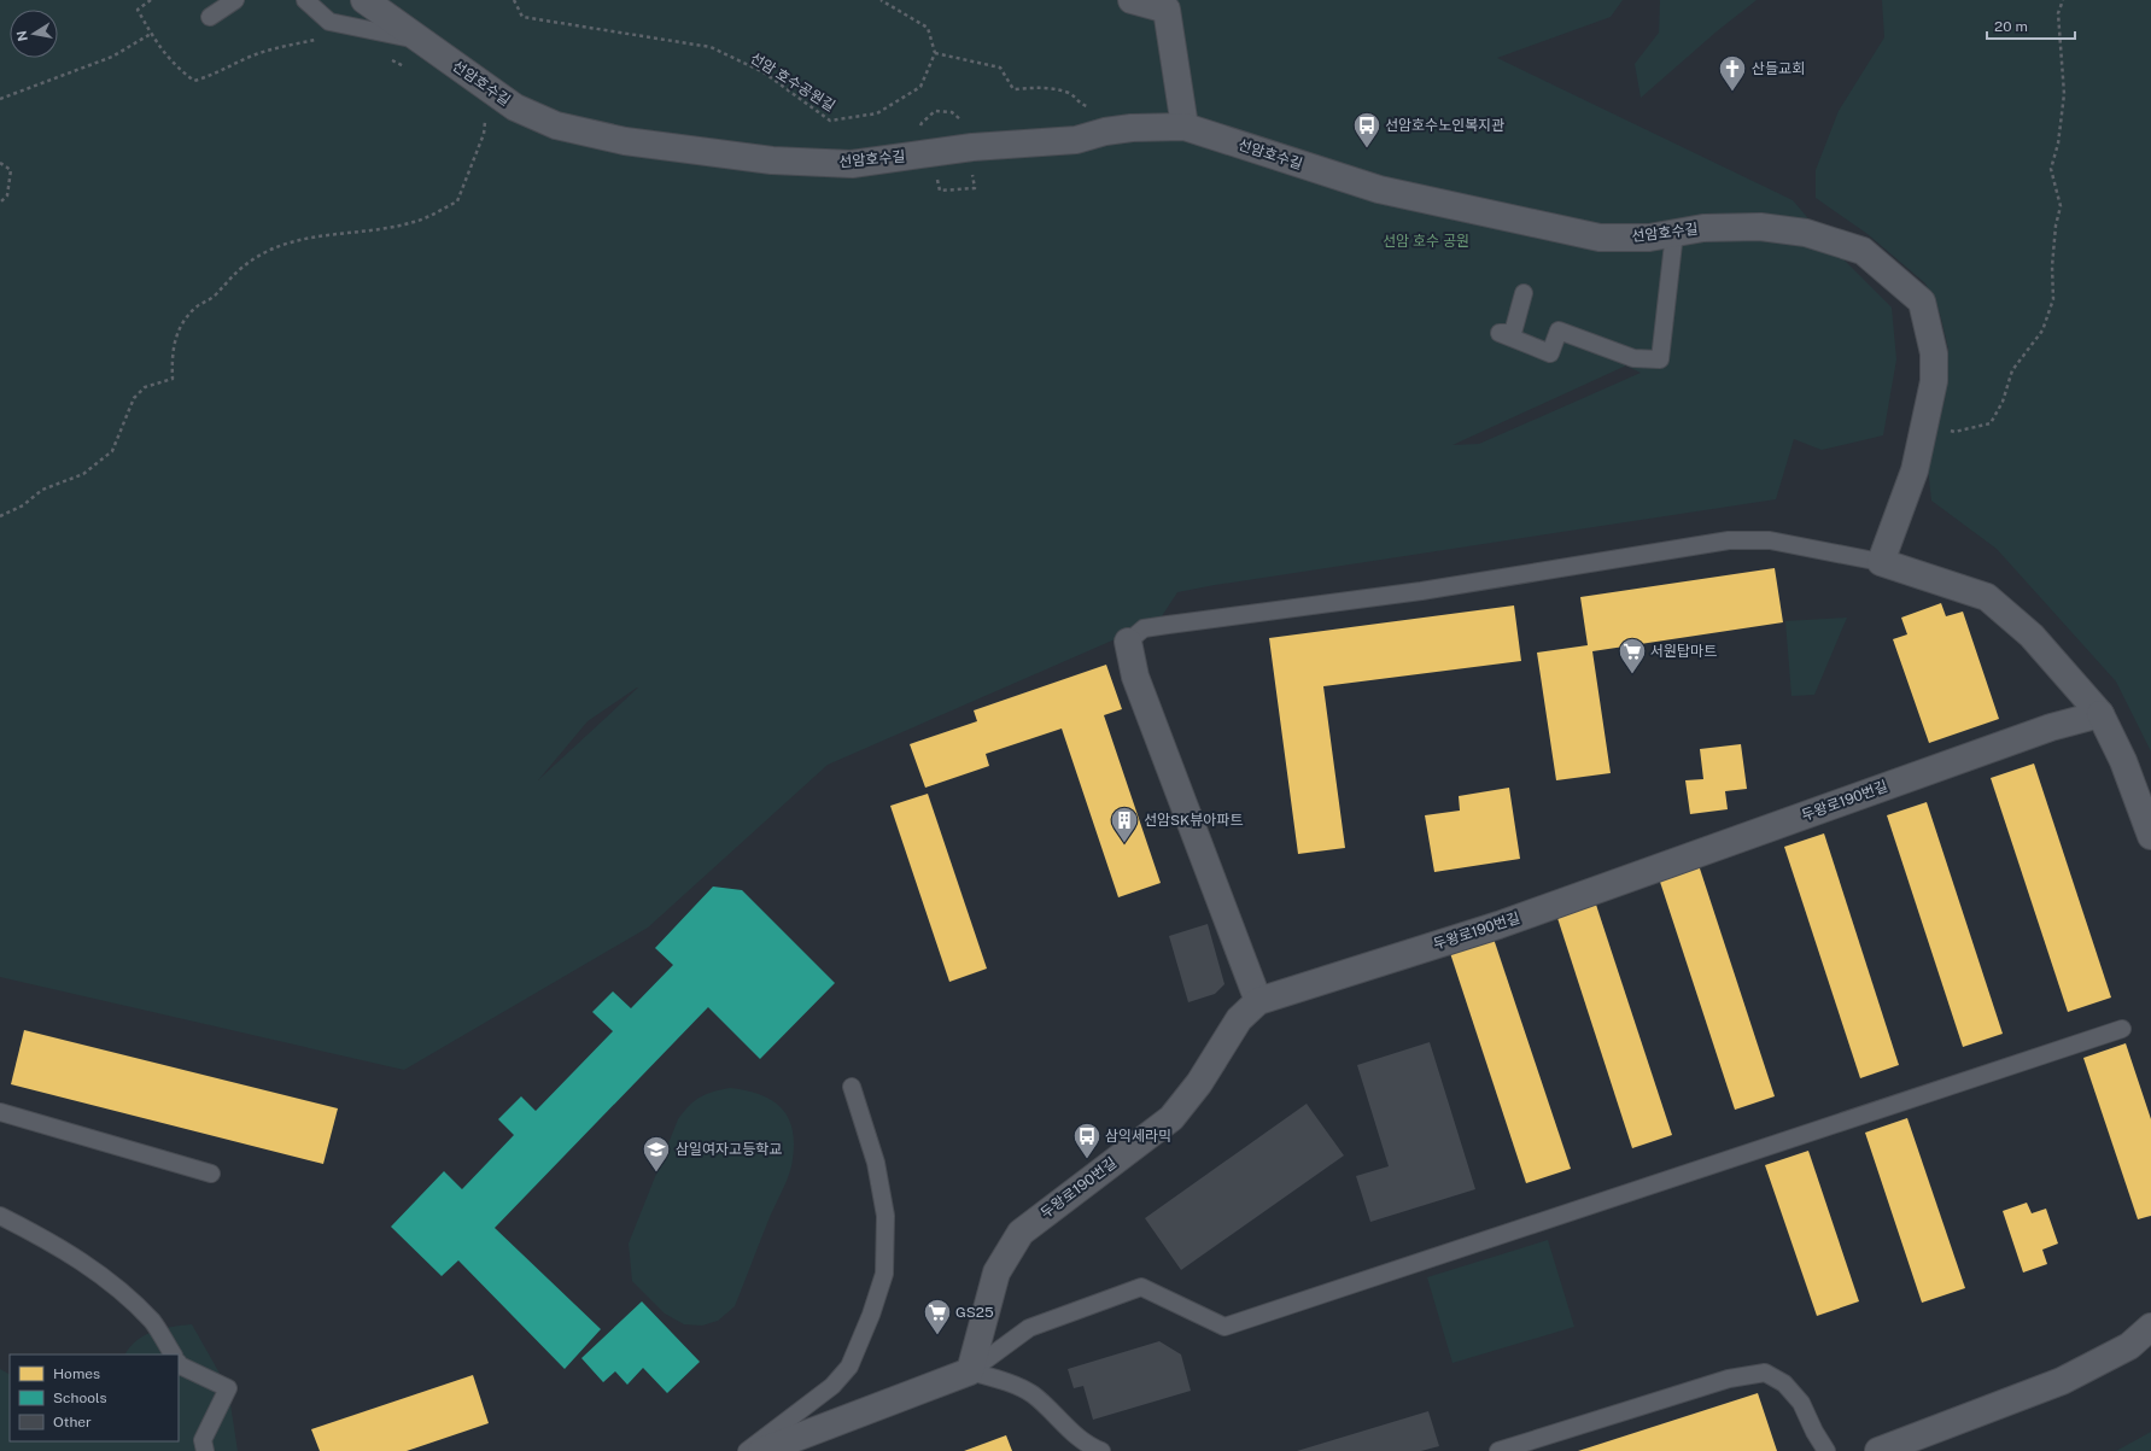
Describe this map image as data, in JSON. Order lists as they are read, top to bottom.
{
  "streets": {
    "street": ["선암호수길", "두왕로190번길"],
    "path": ["선암 호수공원길"]
  },
  "parks": ["선암 호수 공원"],
  "places": {
    "church": ["산들교회"],
    "bus stop": ["선암호수노인복지관", "삼익세라믹"],
    "supermarket": ["서원탑마트", "GS25"],
    "building": ["선암SK뷰아파트"],
    "school or university": ["삼일여자고등학교"]
  },
  "legend": ["Homes", "Schools", "Other"],
  "scale_bar": "20 m",
  "north": "left"
}
